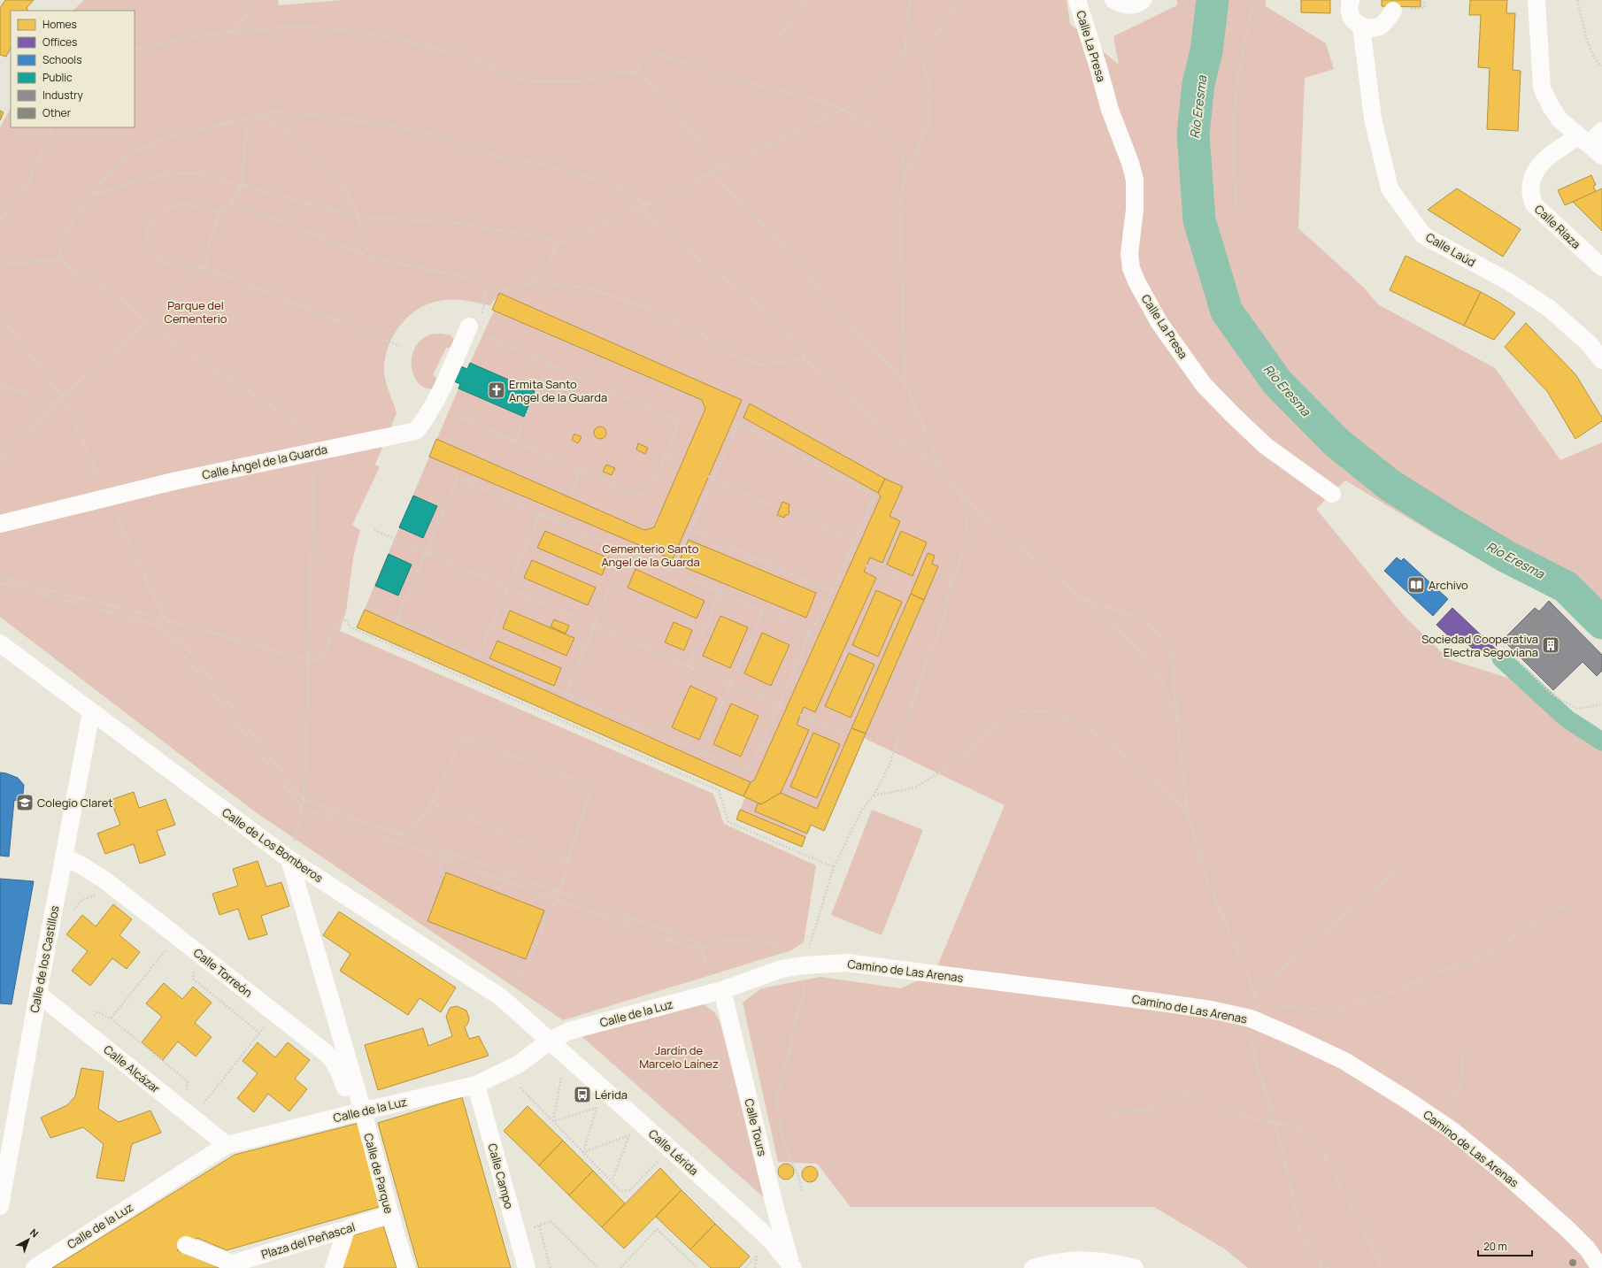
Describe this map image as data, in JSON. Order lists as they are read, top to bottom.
{
  "streets": {
    "street": [
      "Calle La Presa",
      "Calle Riaza",
      "Calle Laúd",
      "Calle Ángel de la Guarda",
      "Calle de Los Bomberos",
      "Calle de los Castillos",
      "Camino de Las Arenas",
      "Calle Torreón",
      "Calle de la Luz",
      "Calle Alcázar",
      "Calle Tours",
      "Calle Lérida",
      "Calle de Parque",
      "Calle Campo",
      "Plaza del Peñascal"
    ]
  },
  "crossings": [
    ["Calle de Los Bomberos", "Calle de los Castillos"],
    ["Calle de Los Bomberos", "Calle de la Luz"],
    ["Calle de Los Bomberos", "Calle Lérida"],
    ["Calle de Los Bomberos", "Calle de Parque"],
    ["Calle de los Castillos", "Calle Torreón"],
    ["Calle de los Castillos", "Calle Alcázar"],
    ["Camino de Las Arenas", "Calle de la Luz"],
    ["Camino de Las Arenas", "Calle Tours"],
    ["Calle Torreón", "Calle de la Luz"],
    ["Calle Torreón", "Calle de Parque"],
    ["Calle de la Luz", "Calle Alcázar"],
    ["Calle de la Luz", "Calle Tours"],
    ["Calle de la Luz", "Calle Lérida"],
    ["Calle de la Luz", "Calle de Parque"],
    ["Calle de la Luz", "Calle Campo"],
    ["Calle Tours", "Calle Lérida"],
    ["Calle de Parque", "Plaza del Peñascal"]
  ],
  "water": ["Río Eresma"],
  "parks": ["Parque del Cementerio", "Cementerio Santo Angel de la Guarda", "Jardín de Marcelo Laínez"],
  "places": {
    "church": ["Ermita Santo Angel de la Guarda"],
    "library": ["Archivo"],
    "building": ["Sociedad Cooperativa Electra Segoviana"],
    "school or university": ["Colegio Claret"],
    "bus stop": ["Lérida"]
  },
  "legend": [
    "Homes",
    "Offices",
    "Schools",
    "Public",
    "Industry",
    "Other"
  ],
  "scale_bar": "20 m",
  "north": "top right"
}
